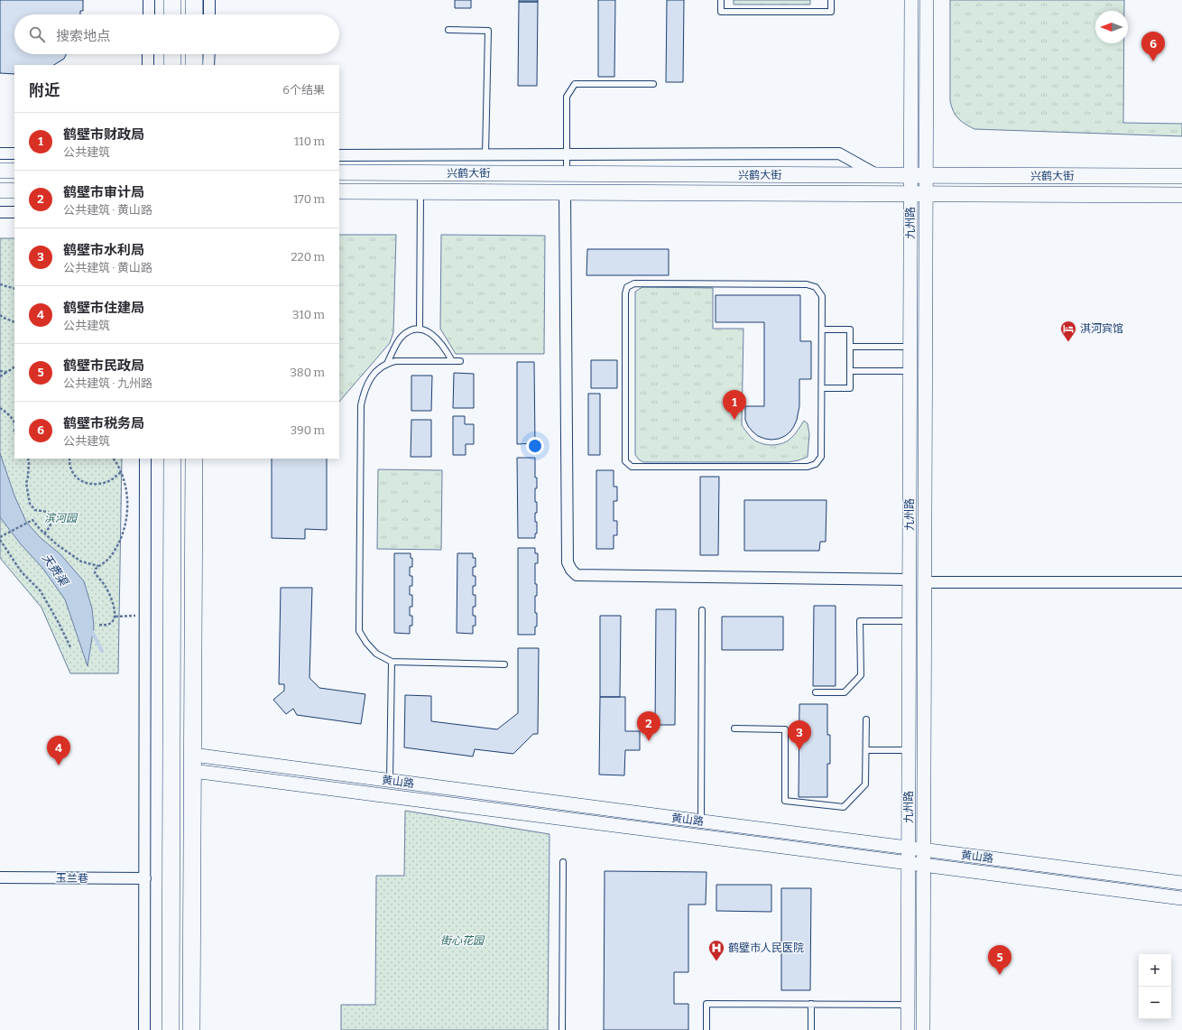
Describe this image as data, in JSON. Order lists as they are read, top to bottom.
{
  "streets": {
    "main road": ["兴鹤大街"],
    "street": ["九州路", "黄山路", "玉兰巷"]
  },
  "crossings": [
    ["兴鹤大街", "九州路"],
    ["九州路", "黄山路"]
  ],
  "water": ["天赉渠"],
  "parks": ["滨河园", "街心花园"],
  "places": {
    "hotel": ["淇河宾馆"],
    "hospital": ["鹤壁市人民医院"]
  },
  "north": "left",
  "page": {
    "search": "搜索地点",
    "pins": [
      "6",
      "1",
      "2",
      "3",
      "4",
      "5"
    ],
    "heading": ["附近", "6个结果"],
    "list": [
      {
        "mark": "1",
        "name": "鹤壁市财政局",
        "note": "公共建筑",
        "value": "110 m"
      },
      {
        "mark": "2",
        "name": "鹤壁市审计局",
        "note": "公共建筑 · 黄山路",
        "value": "170 m"
      },
      {
        "mark": "3",
        "name": "鹤壁市水利局",
        "note": "公共建筑 · 黄山路",
        "value": "220 m"
      },
      {
        "mark": "4",
        "name": "鹤壁市住建局",
        "note": "公共建筑",
        "value": "310 m"
      },
      {
        "mark": "5",
        "name": "鹤壁市民政局",
        "note": "公共建筑 · 九州路",
        "value": "380 m"
      },
      {
        "mark": "6",
        "name": "鹤壁市税务局",
        "note": "公共建筑",
        "value": "390 m"
      }
    ],
    "map_buttons": ["+", "−"]
  }
}
